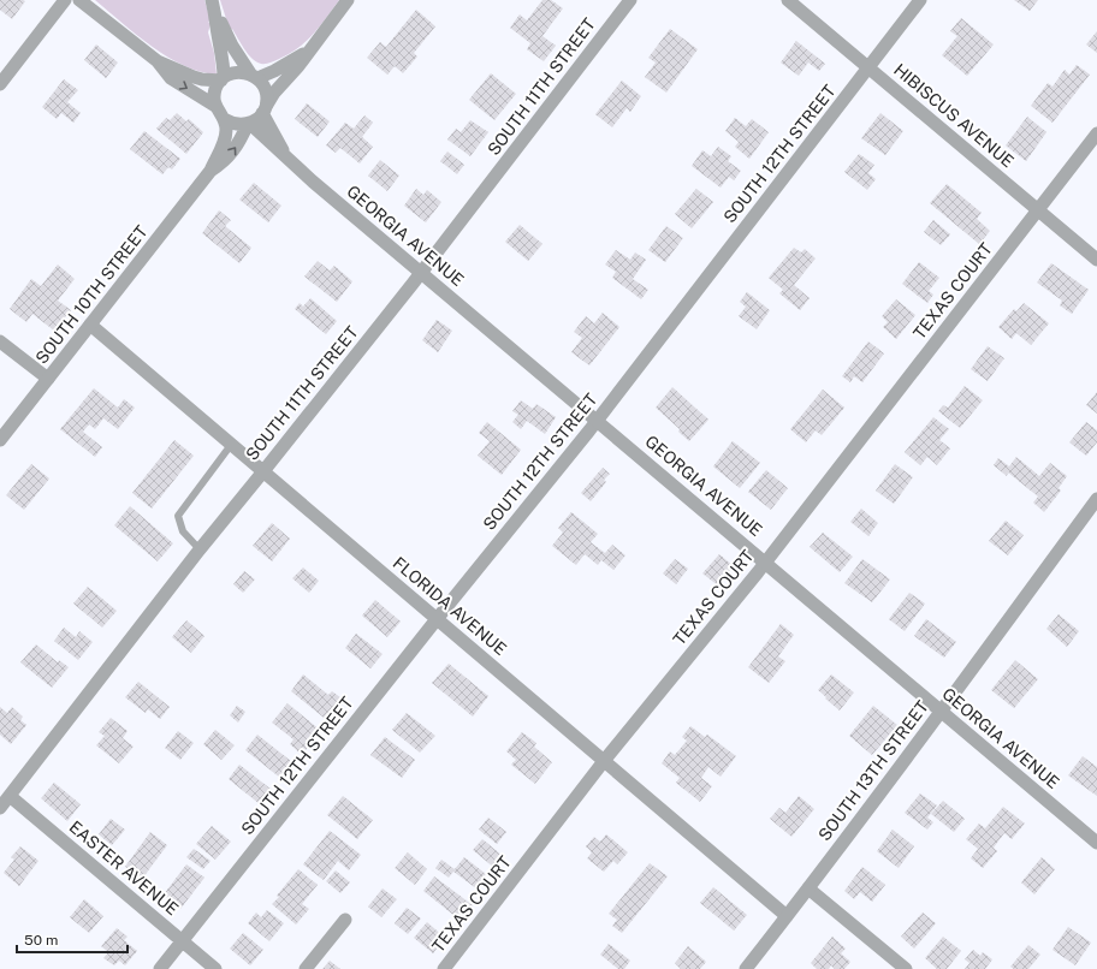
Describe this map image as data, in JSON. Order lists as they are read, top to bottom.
{
  "streets": {
    "street": [
      "SOUTH 11TH STREET",
      "HIBISCUS AVENUE",
      "SOUTH 12TH STREET",
      "GEORGIA AVENUE",
      "TEXAS COURT",
      "SOUTH 10TH STREET",
      "FLORIDA AVENUE",
      "SOUTH 13TH STREET",
      "EASTER AVENUE"
    ]
  },
  "crossings": [
    ["SOUTH 11TH STREET", "GEORGIA AVENUE"],
    ["SOUTH 11TH STREET", "FLORIDA AVENUE"],
    ["SOUTH 11TH STREET", "EASTER AVENUE"],
    ["HIBISCUS AVENUE", "SOUTH 12TH STREET"],
    ["HIBISCUS AVENUE", "TEXAS COURT"],
    ["SOUTH 12TH STREET", "GEORGIA AVENUE"],
    ["SOUTH 12TH STREET", "FLORIDA AVENUE"],
    ["SOUTH 12TH STREET", "EASTER AVENUE"],
    ["GEORGIA AVENUE", "TEXAS COURT"],
    ["GEORGIA AVENUE", "SOUTH 10TH STREET"],
    ["GEORGIA AVENUE", "SOUTH 13TH STREET"],
    ["TEXAS COURT", "FLORIDA AVENUE"],
    ["SOUTH 10TH STREET", "FLORIDA AVENUE"],
    ["FLORIDA AVENUE", "SOUTH 13TH STREET"]
  ],
  "scale_bar": "50 m"
}
